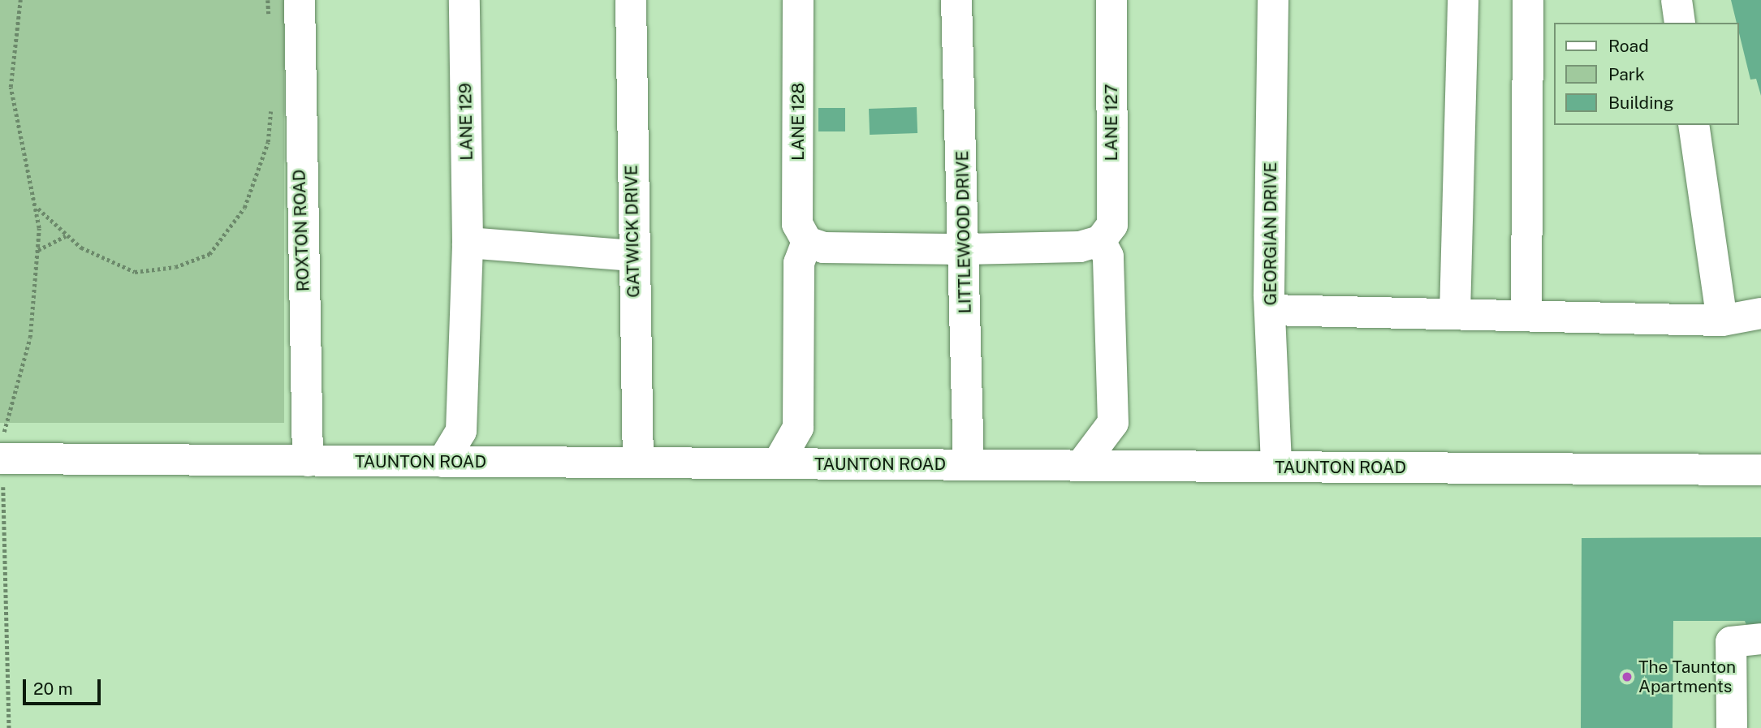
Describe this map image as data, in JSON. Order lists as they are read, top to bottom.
{
  "streets": {
    "street": [
      "LANE 129",
      "LANE 128",
      "LANE 127",
      "ROXTON ROAD",
      "GATWICK DRIVE",
      "LITTLEWOOD DRIVE",
      "GEORGIAN DRIVE",
      "TAUNTON ROAD"
    ]
  },
  "crossings": [
    ["LANE 129", "TAUNTON ROAD"],
    ["ROXTON ROAD", "TAUNTON ROAD"],
    ["GATWICK DRIVE", "TAUNTON ROAD"],
    ["LITTLEWOOD DRIVE", "TAUNTON ROAD"],
    ["GEORGIAN DRIVE", "TAUNTON ROAD"]
  ],
  "places": ["The Taunton Apartments"],
  "legend": ["Road", "Park", "Building"],
  "scale_bar": "20 m"
}
